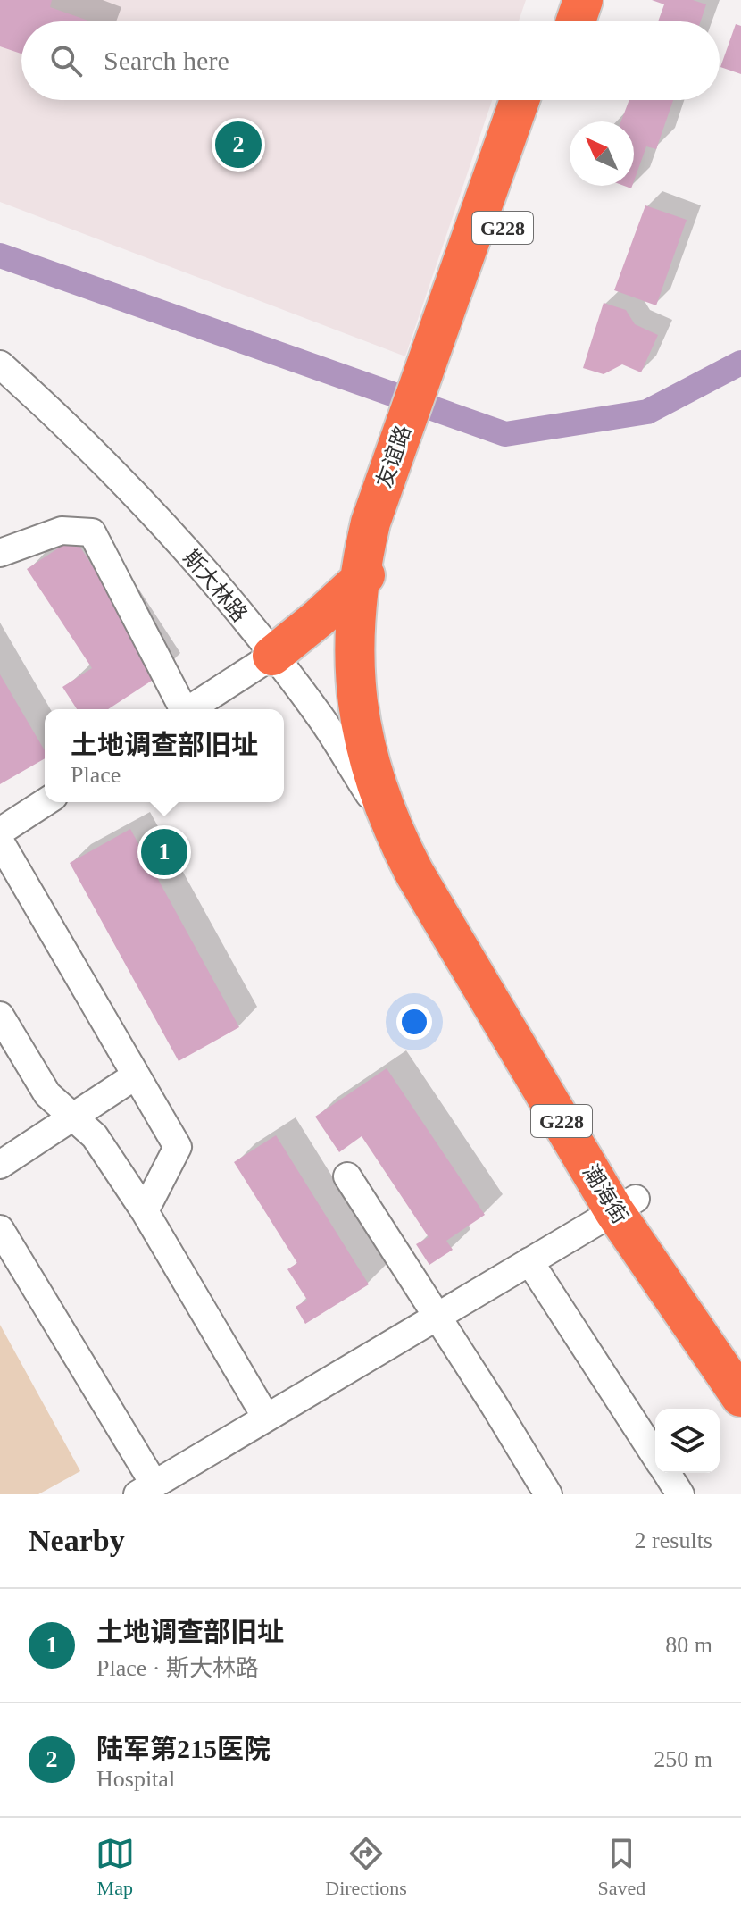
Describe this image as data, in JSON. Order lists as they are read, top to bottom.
{
  "streets": {
    "highway": ["G228", "友谊路", "潮海街"],
    "street": ["斯大林路"]
  },
  "crossings": [
    ["友谊路", "斯大林路"],
    ["友谊路", "潮海街"],
    ["斯大林路", "潮海街"]
  ],
  "north": "top left",
  "page": {
    "search": "Search here",
    "pins": ["2", "1"],
    "popup": ["土地调查部旧址", "Place"],
    "heading": ["Nearby", "2 results"],
    "list": [
      {
        "mark": "1",
        "name": "土地调查部旧址",
        "note": "Place · 斯大林路",
        "value": "80 m"
      },
      {
        "mark": "2",
        "name": "陆军第215医院",
        "note": "Hospital",
        "value": "250 m"
      }
    ],
    "nav": ["Map", "Directions", "Saved"]
  }
}
